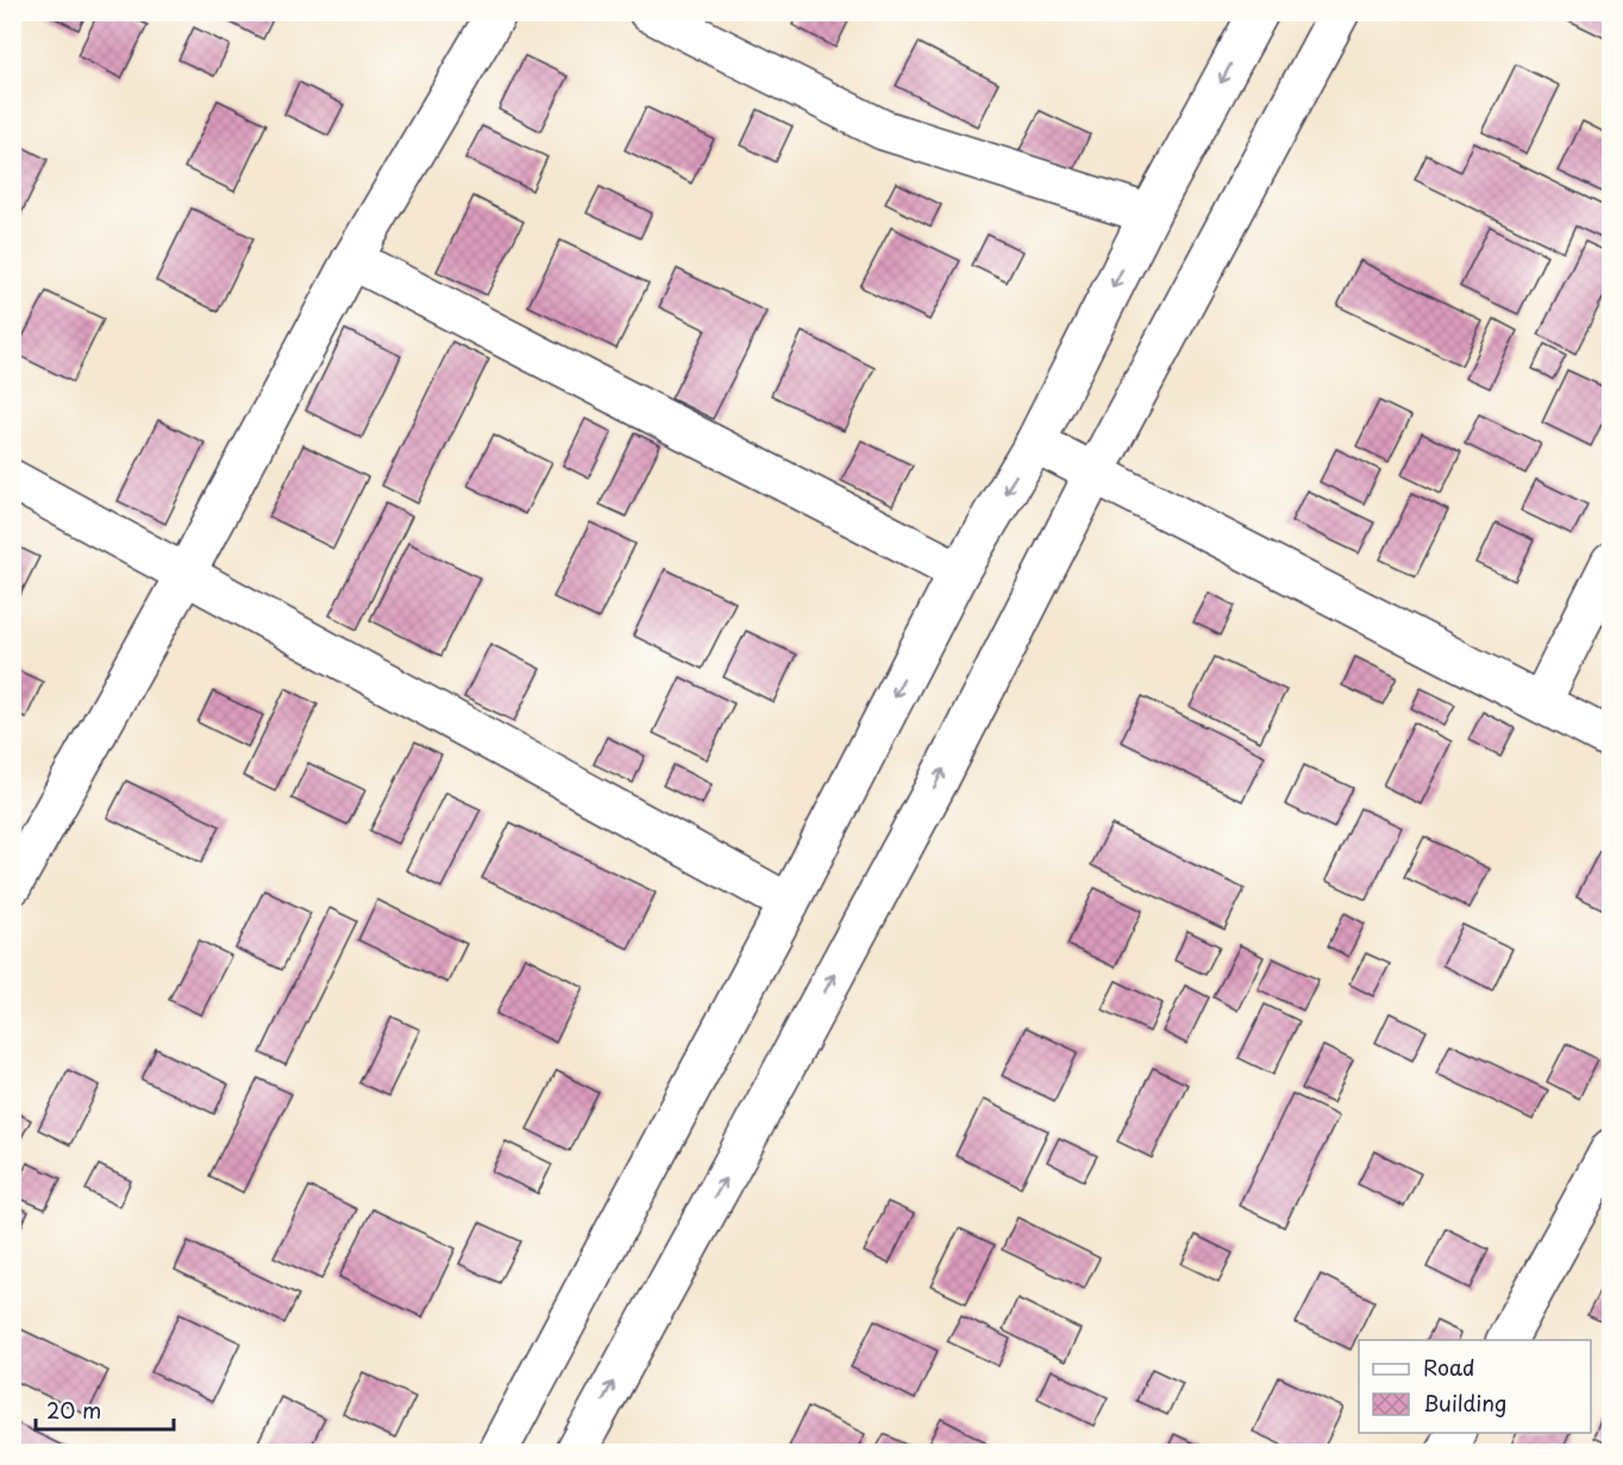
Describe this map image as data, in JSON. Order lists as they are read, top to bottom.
{
  "legend": ["Road", "Building"],
  "scale_bar": "20 m"
}
